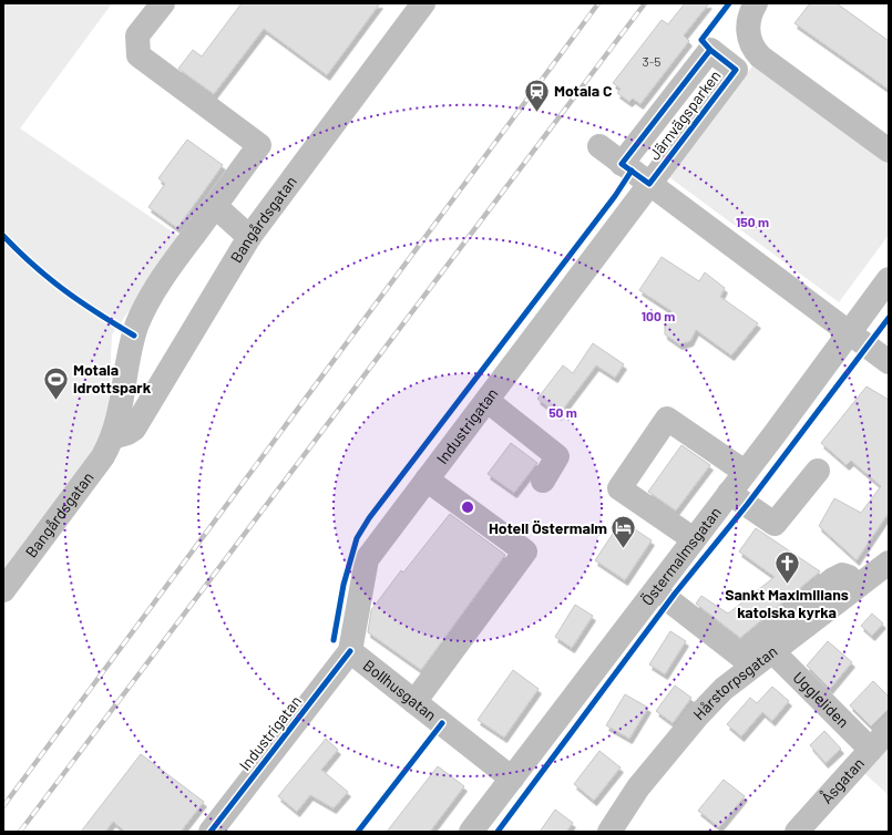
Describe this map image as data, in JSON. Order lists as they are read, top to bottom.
{
  "streets": {
    "street": [
      "Järnvägsparken",
      "Bangårdsgatan",
      "Industrigatan",
      "Östermalmsgatan",
      "Hårstorpsgatan",
      "Bollhusgatan",
      "Uggleliden",
      "Åsgatan"
    ]
  },
  "crossings": [
    ["Järnvägsparken", "Industrigatan"],
    ["Järnvägsparken", "Östermalmsgatan"],
    ["Industrigatan", "Bollhusgatan"],
    ["Östermalmsgatan", "Bollhusgatan"],
    ["Hårstorpsgatan", "Uggleliden"],
    ["Uggleliden", "Åsgatan"]
  ],
  "places": {
    "station": ["Motala C"],
    "sports": ["Motala idrottspark"],
    "hotel": ["Hotell Östermalm"],
    "church": ["Sankt Maximilians katolska kyrka"]
  },
  "house_numbers": ["3-5"],
  "rings": ["150 m", "100 m", "50 m"]
}
